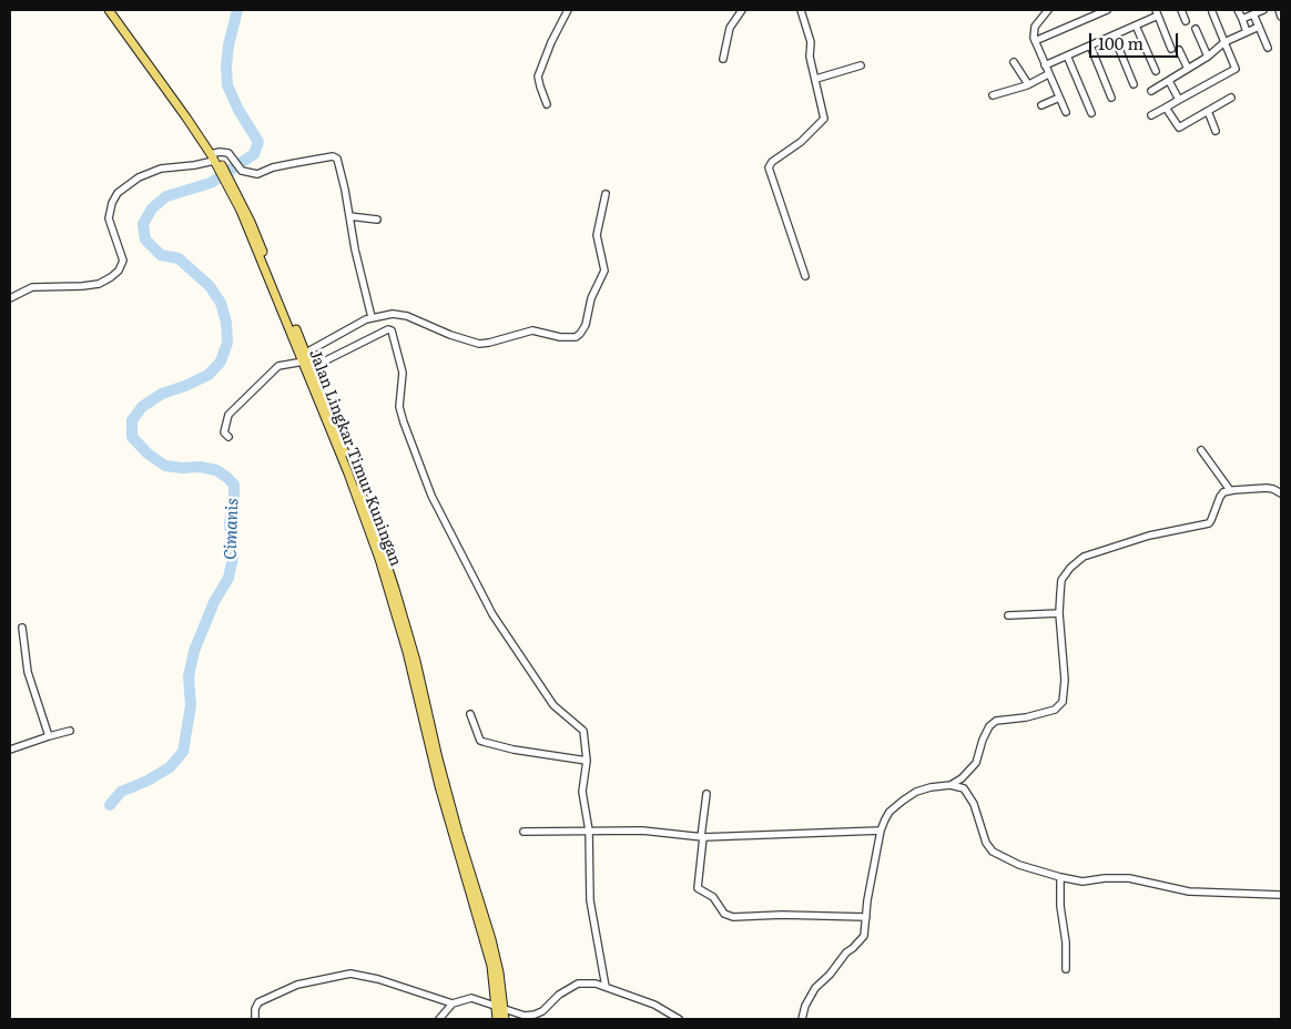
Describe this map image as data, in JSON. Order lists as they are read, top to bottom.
{
  "streets": {
    "main road": ["Jalan Lingkar Timur Kuningan"]
  },
  "water": ["Cimanis"],
  "scale_bar": "100 m"
}
